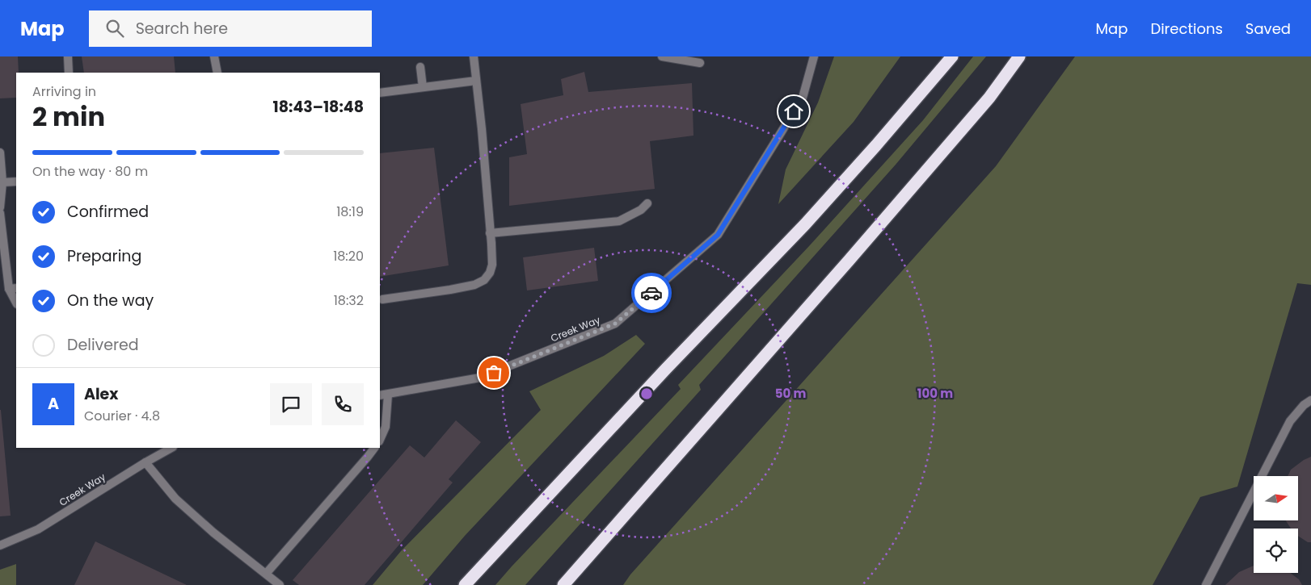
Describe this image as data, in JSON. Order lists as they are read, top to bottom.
{
  "streets": {
    "street": ["Creek Way"]
  },
  "north": "right",
  "page": {
    "header": "Map",
    "search": "Search here",
    "nav": ["Map", "Directions", "Saved"],
    "heading": ["2 min", "Arriving in", "18:43–18:48"],
    "panel": ["Alex", "Courier · 4.8"],
    "bar": "On the way · 80 m",
    "list": [
      ["Confirmed", "18:19"],
      ["Preparing", "18:20"],
      ["On the way", "18:32"],
      "Delivered"
    ],
    "round": "A"
  },
  "rings": ["50 m", "100 m"]
}
